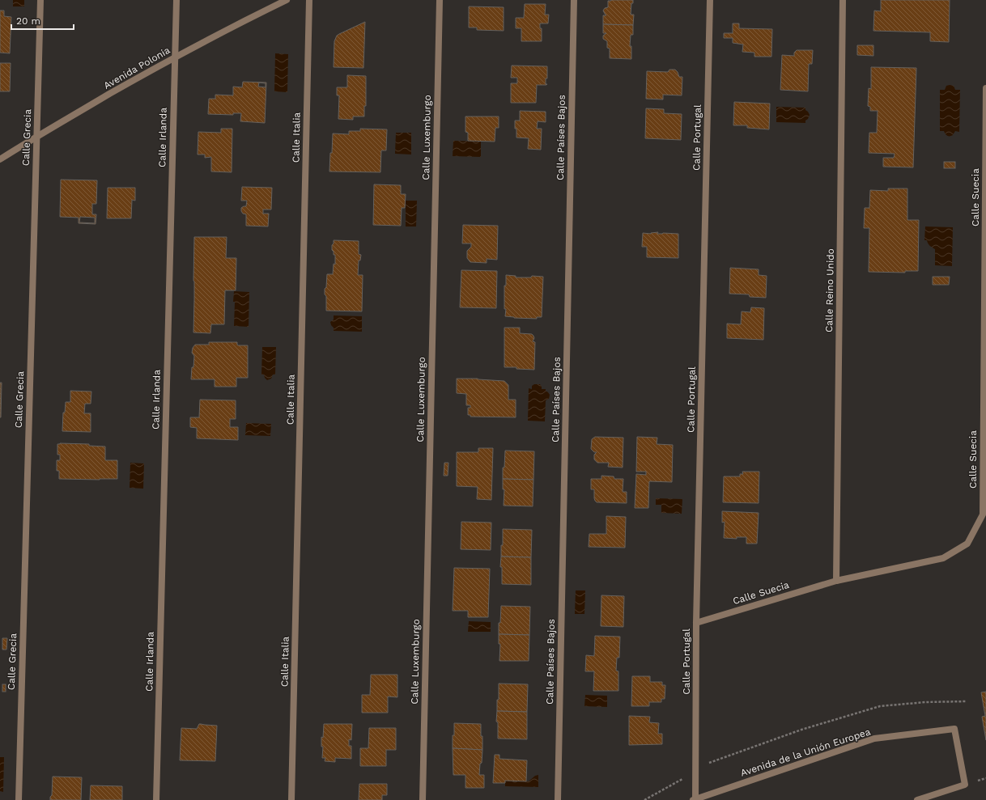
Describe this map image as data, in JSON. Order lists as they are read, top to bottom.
{
  "streets": {
    "street": [
      "Avenida Polonia",
      "Calle Grecia",
      "Calle Irlanda",
      "Calle Italia",
      "Calle Luxemburgo",
      "Calle Países Bajos",
      "Calle Portugal",
      "Calle Suecia",
      "Calle Reino Unido",
      "Avenida de la Unión Europea"
    ]
  },
  "crossings": [
    ["Avenida Polonia", "Calle Grecia"],
    ["Avenida Polonia", "Calle Irlanda"],
    ["Calle Portugal", "Calle Suecia"],
    ["Calle Portugal", "Avenida de la Unión Europea"],
    ["Calle Suecia", "Calle Reino Unido"]
  ],
  "scale_bar": "20 m"
}
